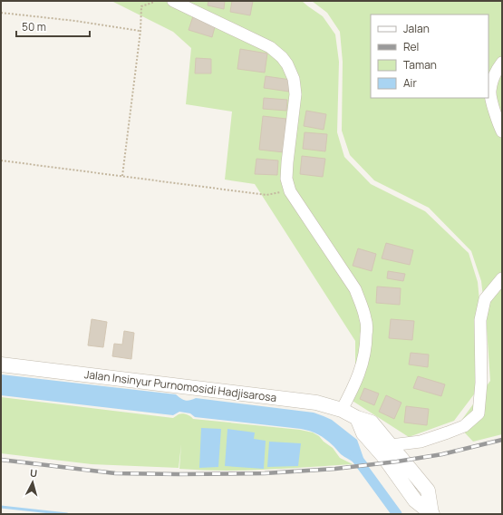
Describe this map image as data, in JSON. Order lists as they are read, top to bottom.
{
  "streets": {
    "street": ["Jalan Insinyur Purnomosidi Hadjisarosa"]
  },
  "legend": [
    "Jalan",
    "Rel",
    "Taman",
    "Air"
  ],
  "scale_bar": "50 m",
  "north": "top"
}
